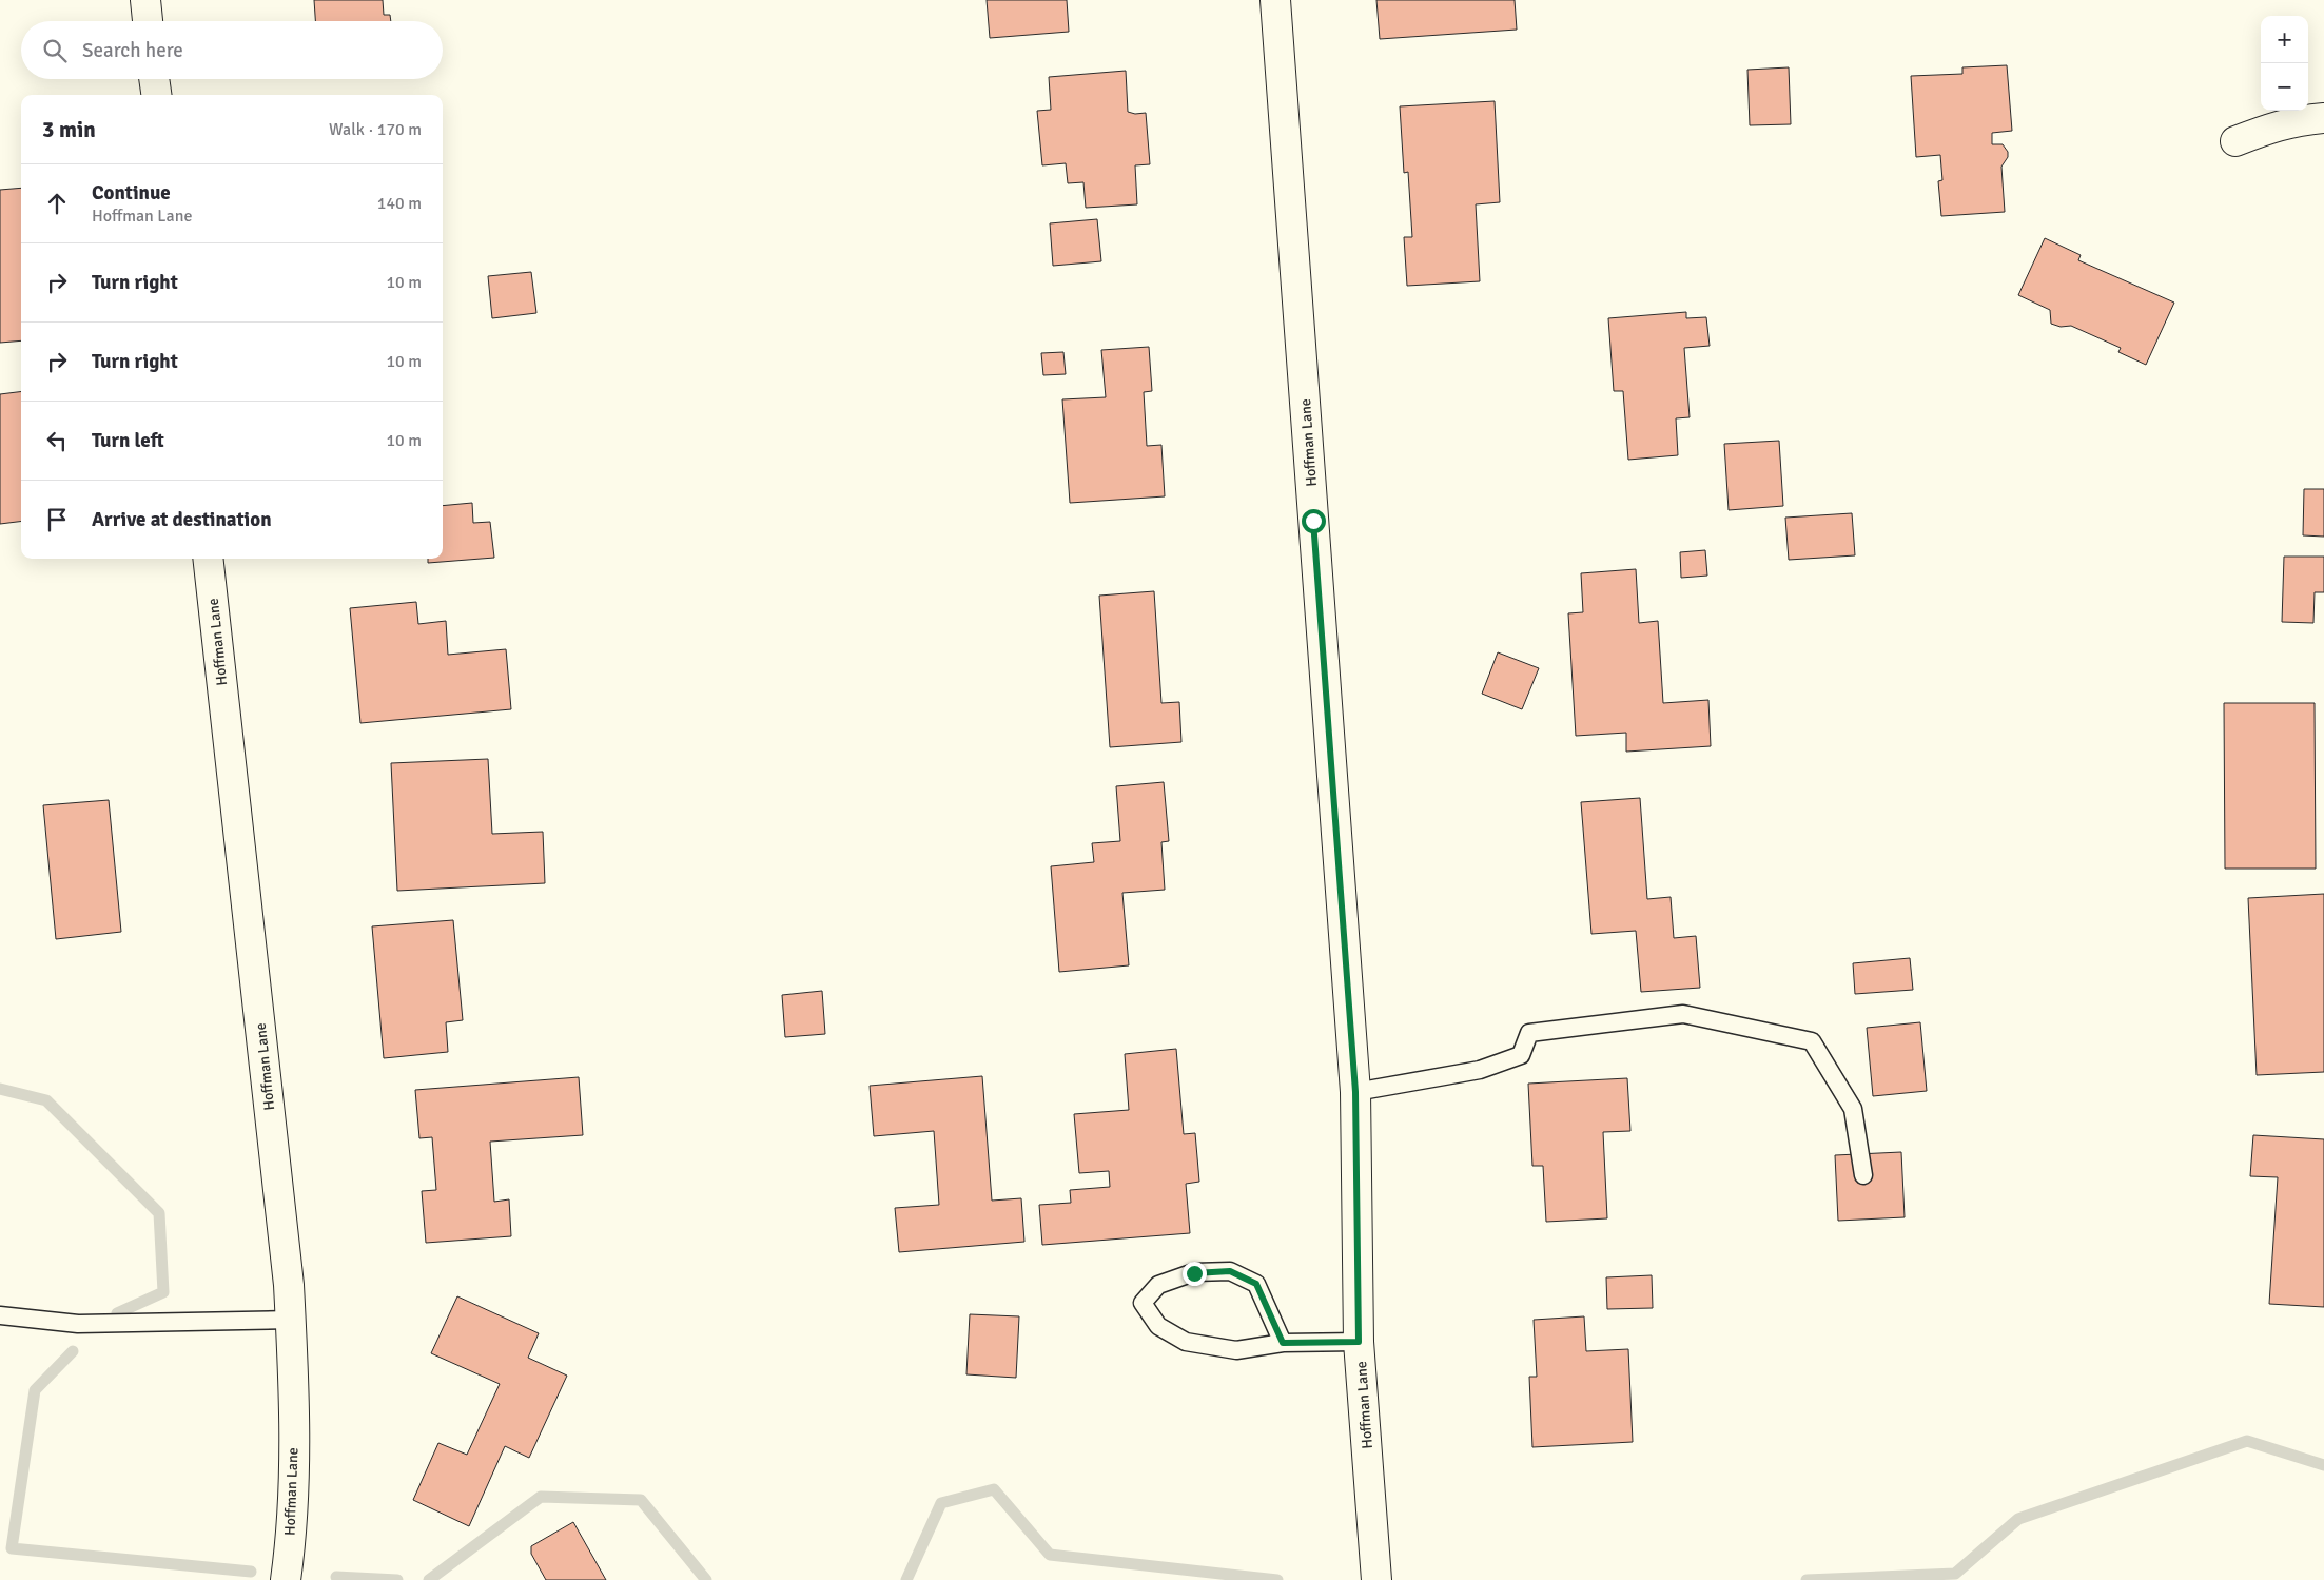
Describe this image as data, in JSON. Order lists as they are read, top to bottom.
{
  "streets": {
    "street": ["Hoffman Lane"]
  },
  "page": {
    "map_buttons": ["+", "−"],
    "search": "Search here",
    "heading": ["3 min", "Walk · 170 m"],
    "list": [
      ["Continue", "Hoffman Lane", "140 m"],
      ["Turn right", "10 m"],
      ["Turn right", "10 m"],
      ["Turn left", "10 m"],
      "Arrive at destination"
    ]
  }
}
